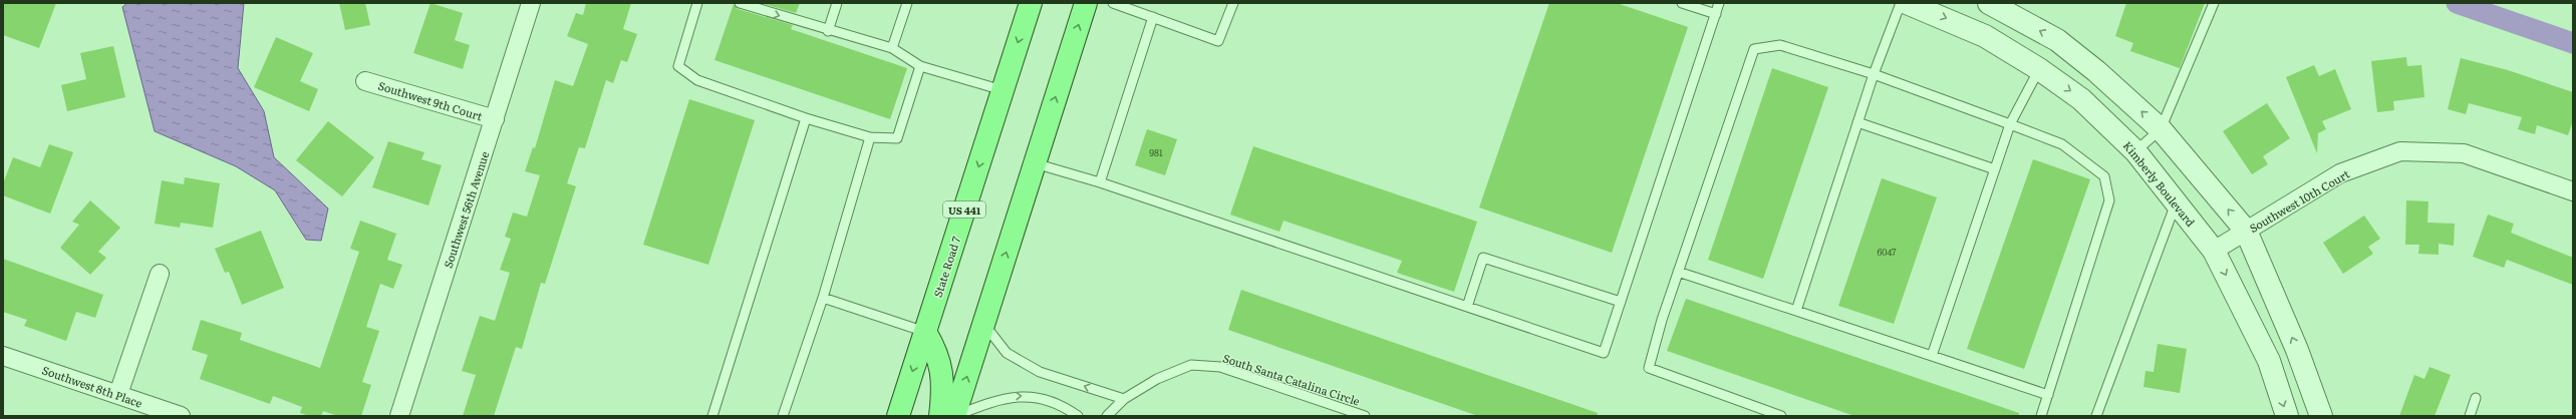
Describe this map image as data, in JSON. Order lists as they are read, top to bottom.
{
  "streets": {
    "main road": ["US 441", "State Road 7"],
    "street": [
      "Southwest 9th Court",
      "Kimberly Boulevard",
      "Southwest 10th Court",
      "Southwest 56th Avenue",
      "Southwest 8th Place"
    ],
    "lane": ["South Santa Catalina Circle"]
  },
  "crossings": [
    ["Southwest 9th Court", "Southwest 56th Avenue"],
    ["Kimberly Boulevard", "Southwest 10th Court"]
  ],
  "house_numbers": ["981", "6047"]
}
